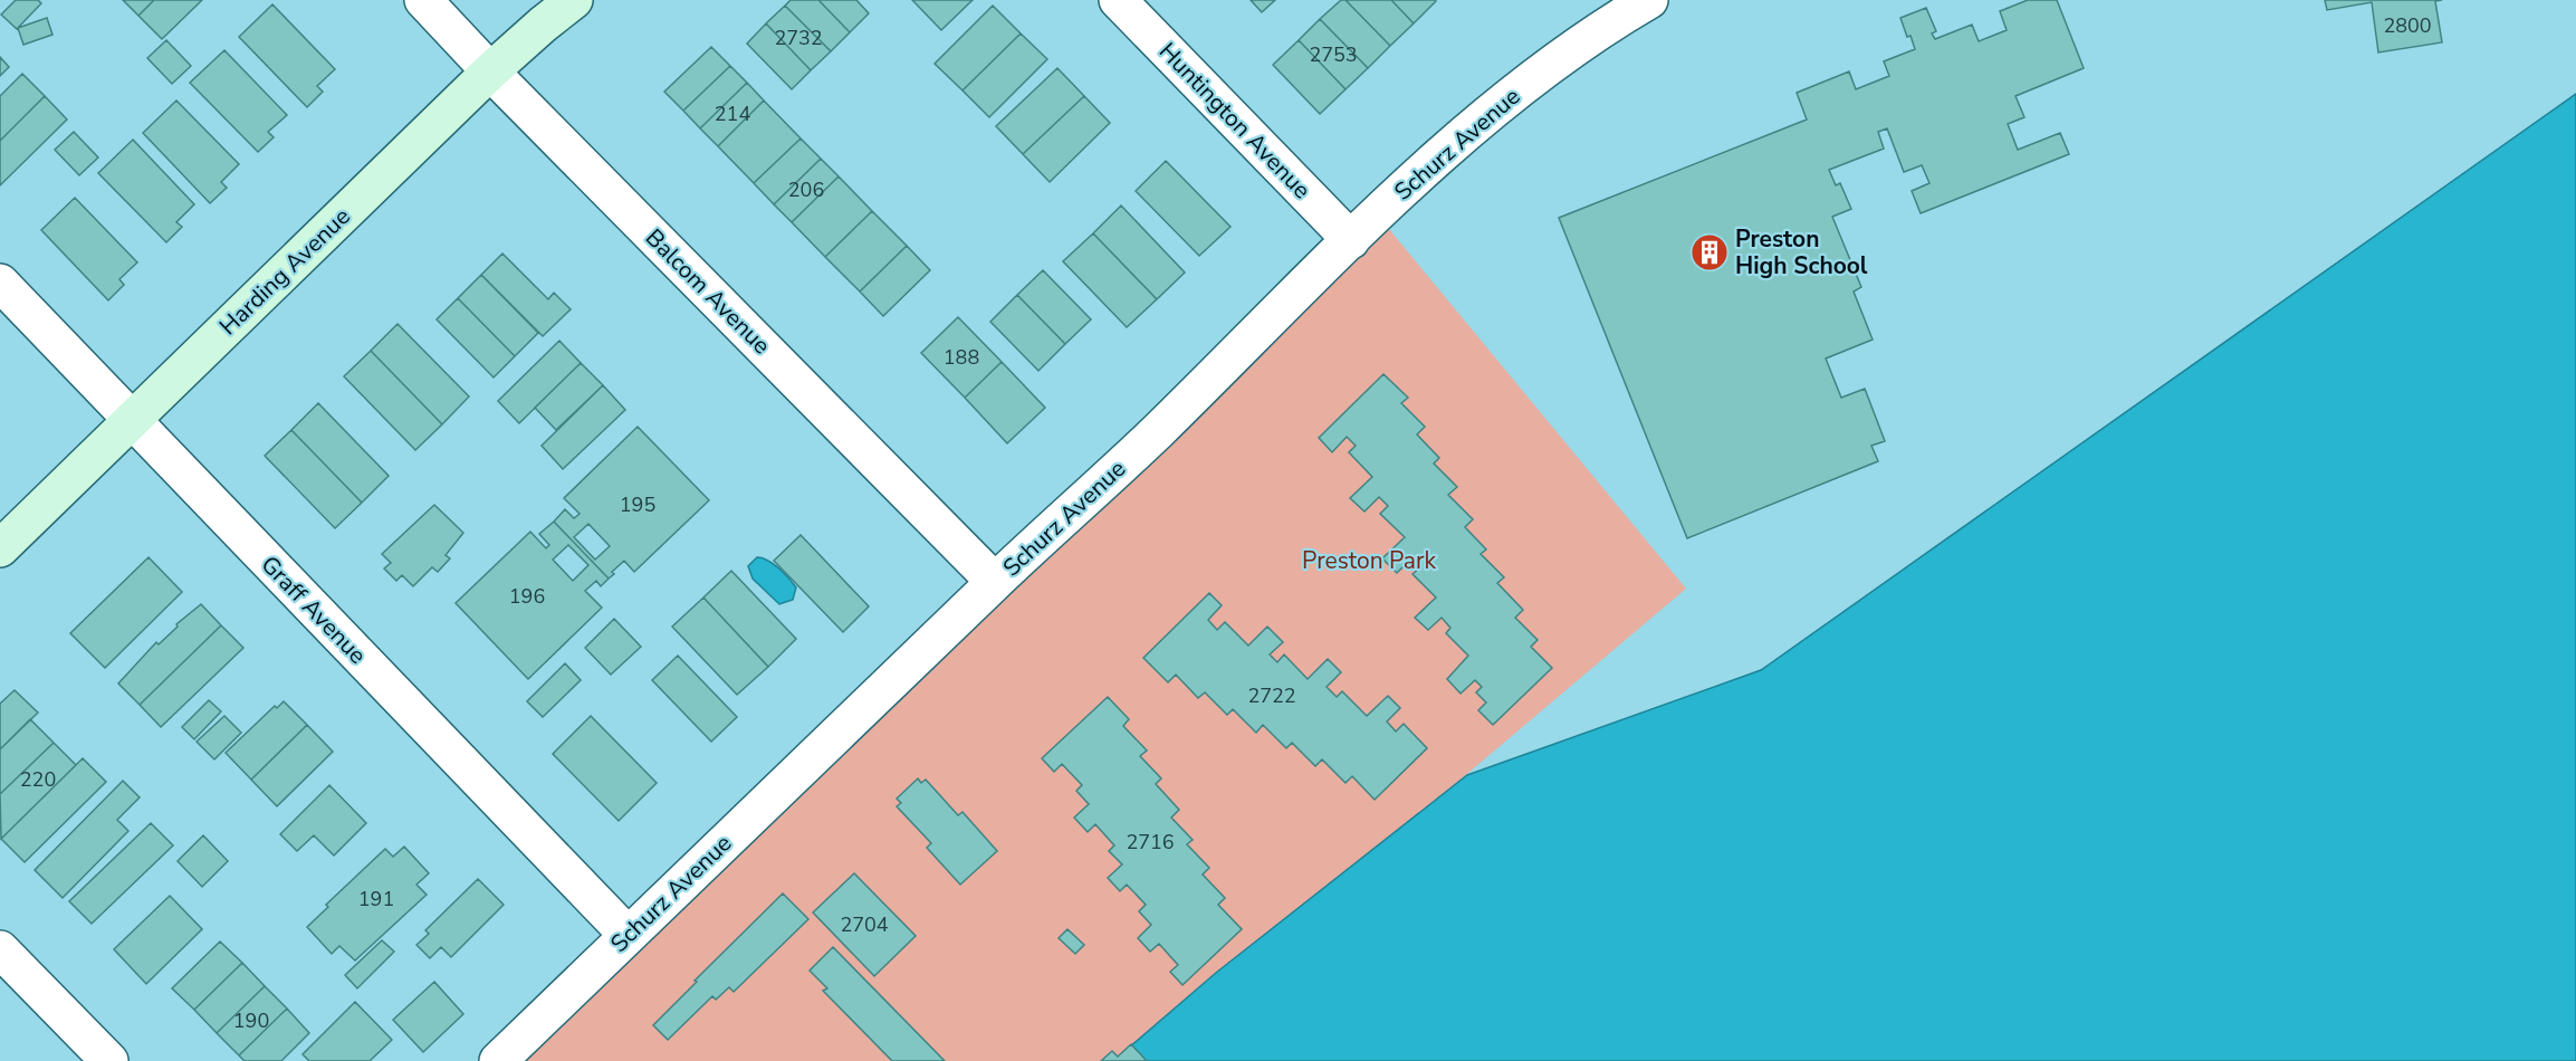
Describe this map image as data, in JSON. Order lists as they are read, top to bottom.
{
  "streets": {
    "street": [
      "Huntington Avenue",
      "Schurz Avenue",
      "Harding Avenue",
      "Balcom Avenue",
      "Graff Avenue"
    ]
  },
  "crossings": [
    ["Huntington Avenue", "Schurz Avenue"],
    ["Schurz Avenue", "Balcom Avenue"],
    ["Schurz Avenue", "Graff Avenue"],
    ["Harding Avenue", "Balcom Avenue"],
    ["Harding Avenue", "Graff Avenue"]
  ],
  "parks": ["Preston Park"],
  "places": {
    "building": ["Preston High School"]
  },
  "house_numbers": [
    "2800",
    "2732",
    "2753",
    "214",
    "206",
    "188",
    "195",
    "196",
    "2722",
    "220",
    "2716",
    "191",
    "2704",
    "190"
  ]
}
